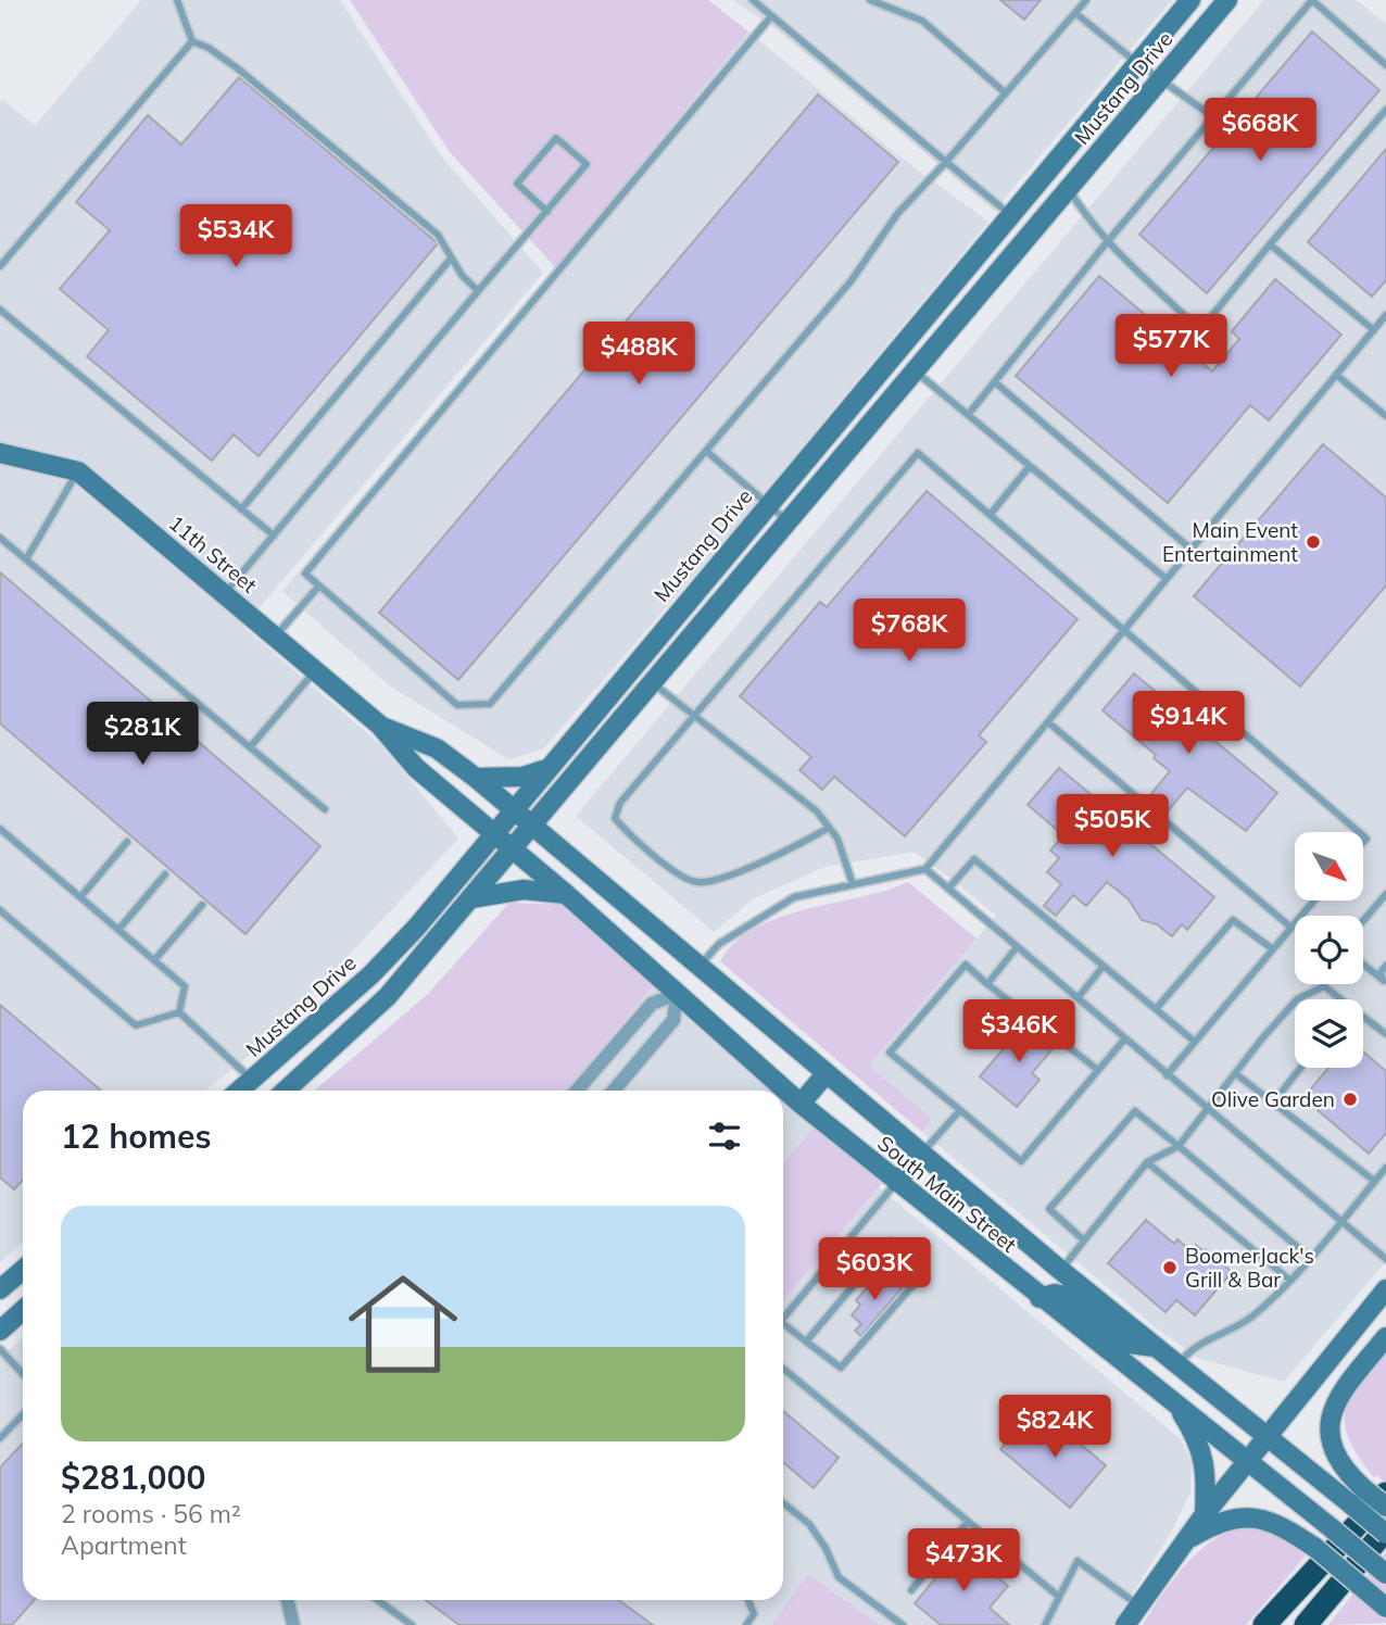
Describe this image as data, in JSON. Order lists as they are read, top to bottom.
{
  "streets": {
    "main road": ["Mustang Drive", "11th Street", "South Main Street"]
  },
  "crossings": [
    ["Mustang Drive", "11th Street"],
    ["Mustang Drive", "South Main Street"],
    ["11th Street", "South Main Street"]
  ],
  "places": ["Main Event Entertainment", "Olive Garden", "BoomerJack's Grill & Bar"],
  "north": "bottom right",
  "page": {
    "price": [
      "$668K",
      "$534K",
      "$577K",
      "$488K",
      "$768K",
      "$914K",
      "$281K",
      "$505K",
      "$346K",
      "$603K",
      "$824K",
      "$473K"
    ],
    "heading": "12 homes",
    "list": [
      {
        "name": "$281,000",
        "note": "2 rooms · 56 m² · Apartment"
      }
    ]
  }
}
